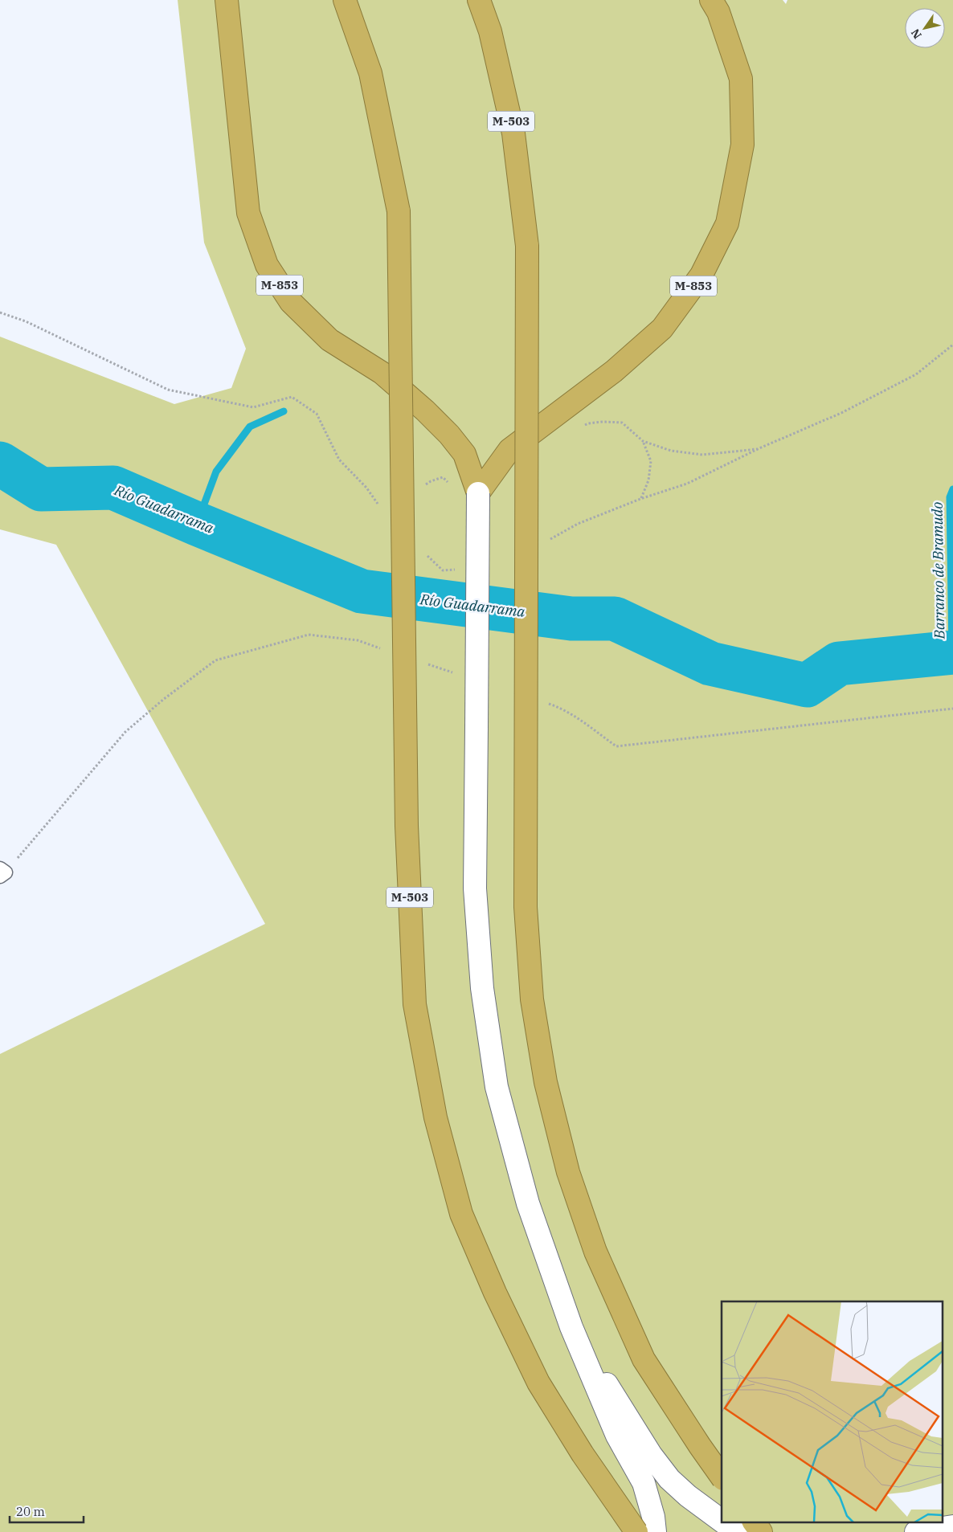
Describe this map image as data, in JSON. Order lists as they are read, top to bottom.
{
  "streets": {
    "highway": ["M-503", "M-853"]
  },
  "water": ["Río Guadarrama", "Barranco de Bramudo"],
  "scale_bar": "20 m",
  "north": "bottom left"
}
